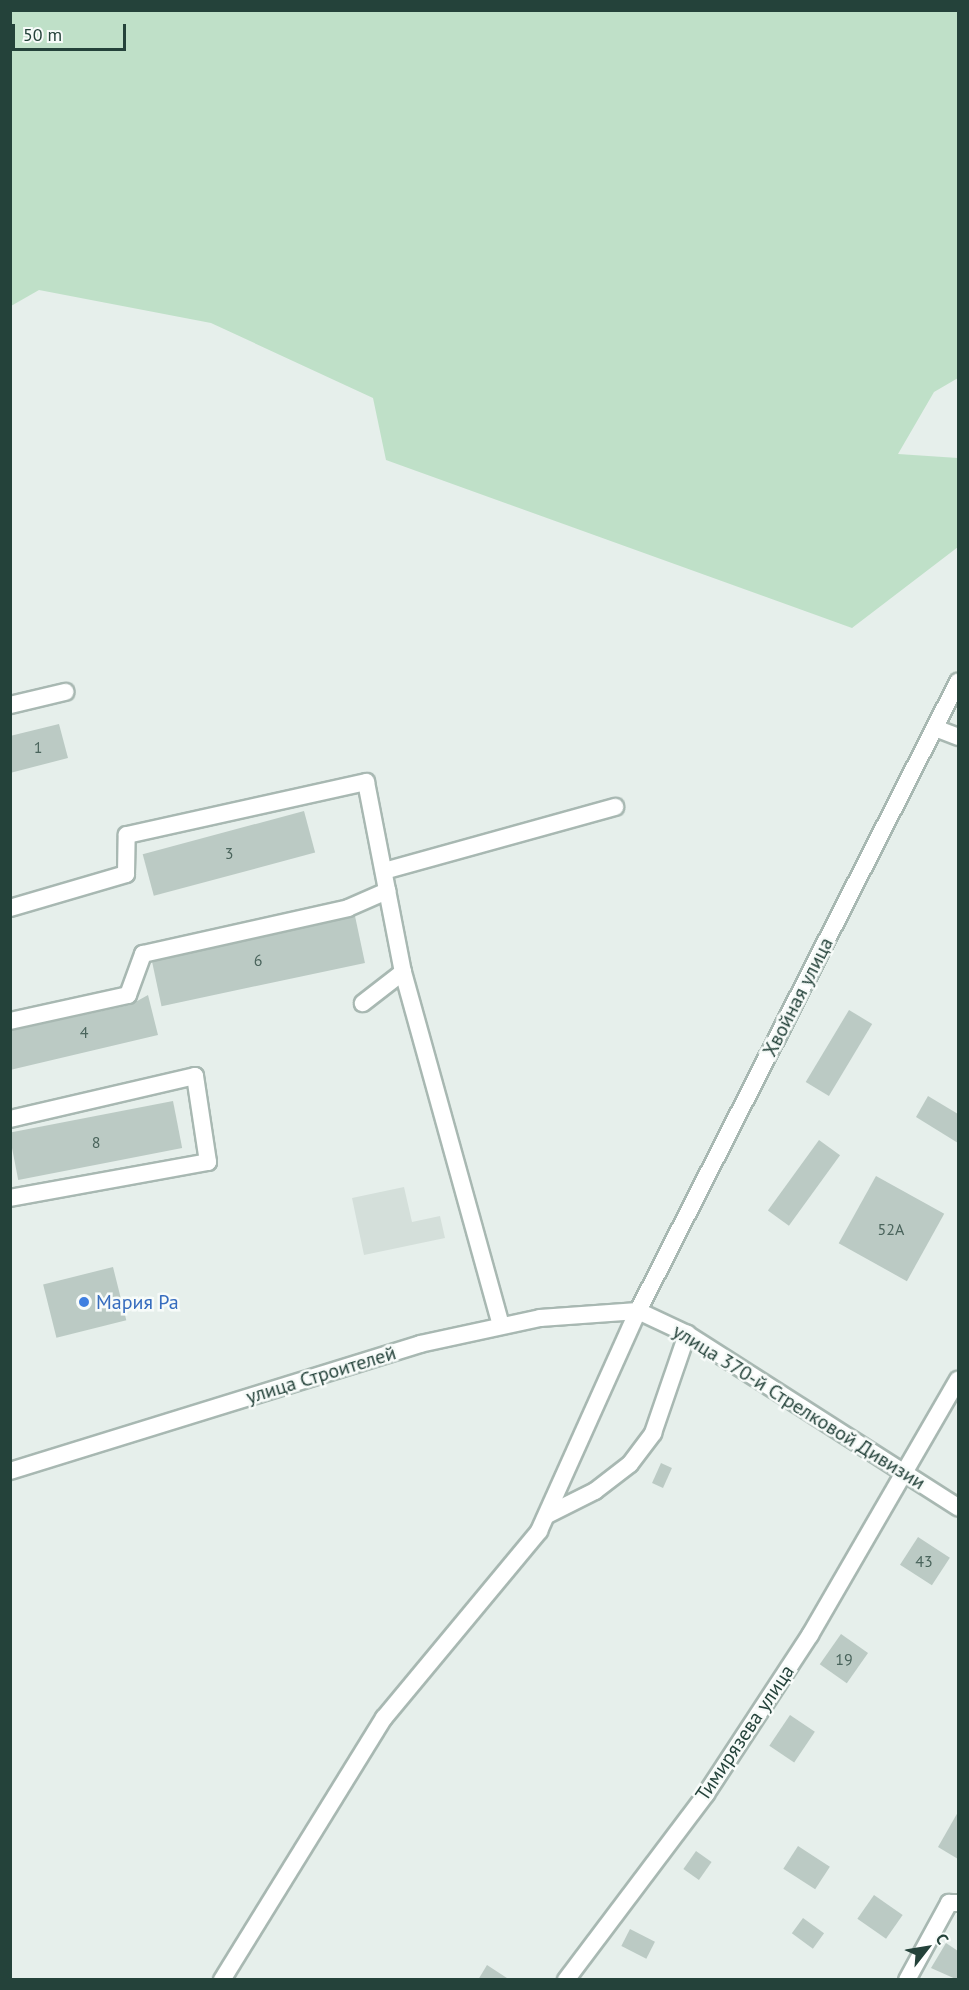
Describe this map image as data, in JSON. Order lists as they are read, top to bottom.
{
  "streets": {
    "street": [
      "Хвойная улица",
      "улица Строителей",
      "улица 370-й Стрелковой Дивизии",
      "Тимирязева улица"
    ]
  },
  "crossings": [
    ["Хвойная улица", "улица Строителей"],
    ["Хвойная улица", "улица 370-й Стрелковой Дивизии"],
    ["улица Строителей", "улица 370-й Стрелковой Дивизии"],
    ["улица 370-й Стрелковой Дивизии", "Тимирязева улица"]
  ],
  "places": ["Мария Ра"],
  "house_numbers": [
    "1",
    "3",
    "6",
    "4",
    "8",
    "52А",
    "43",
    "19"
  ],
  "scale_bar": "50 m",
  "north": "top right"
}
